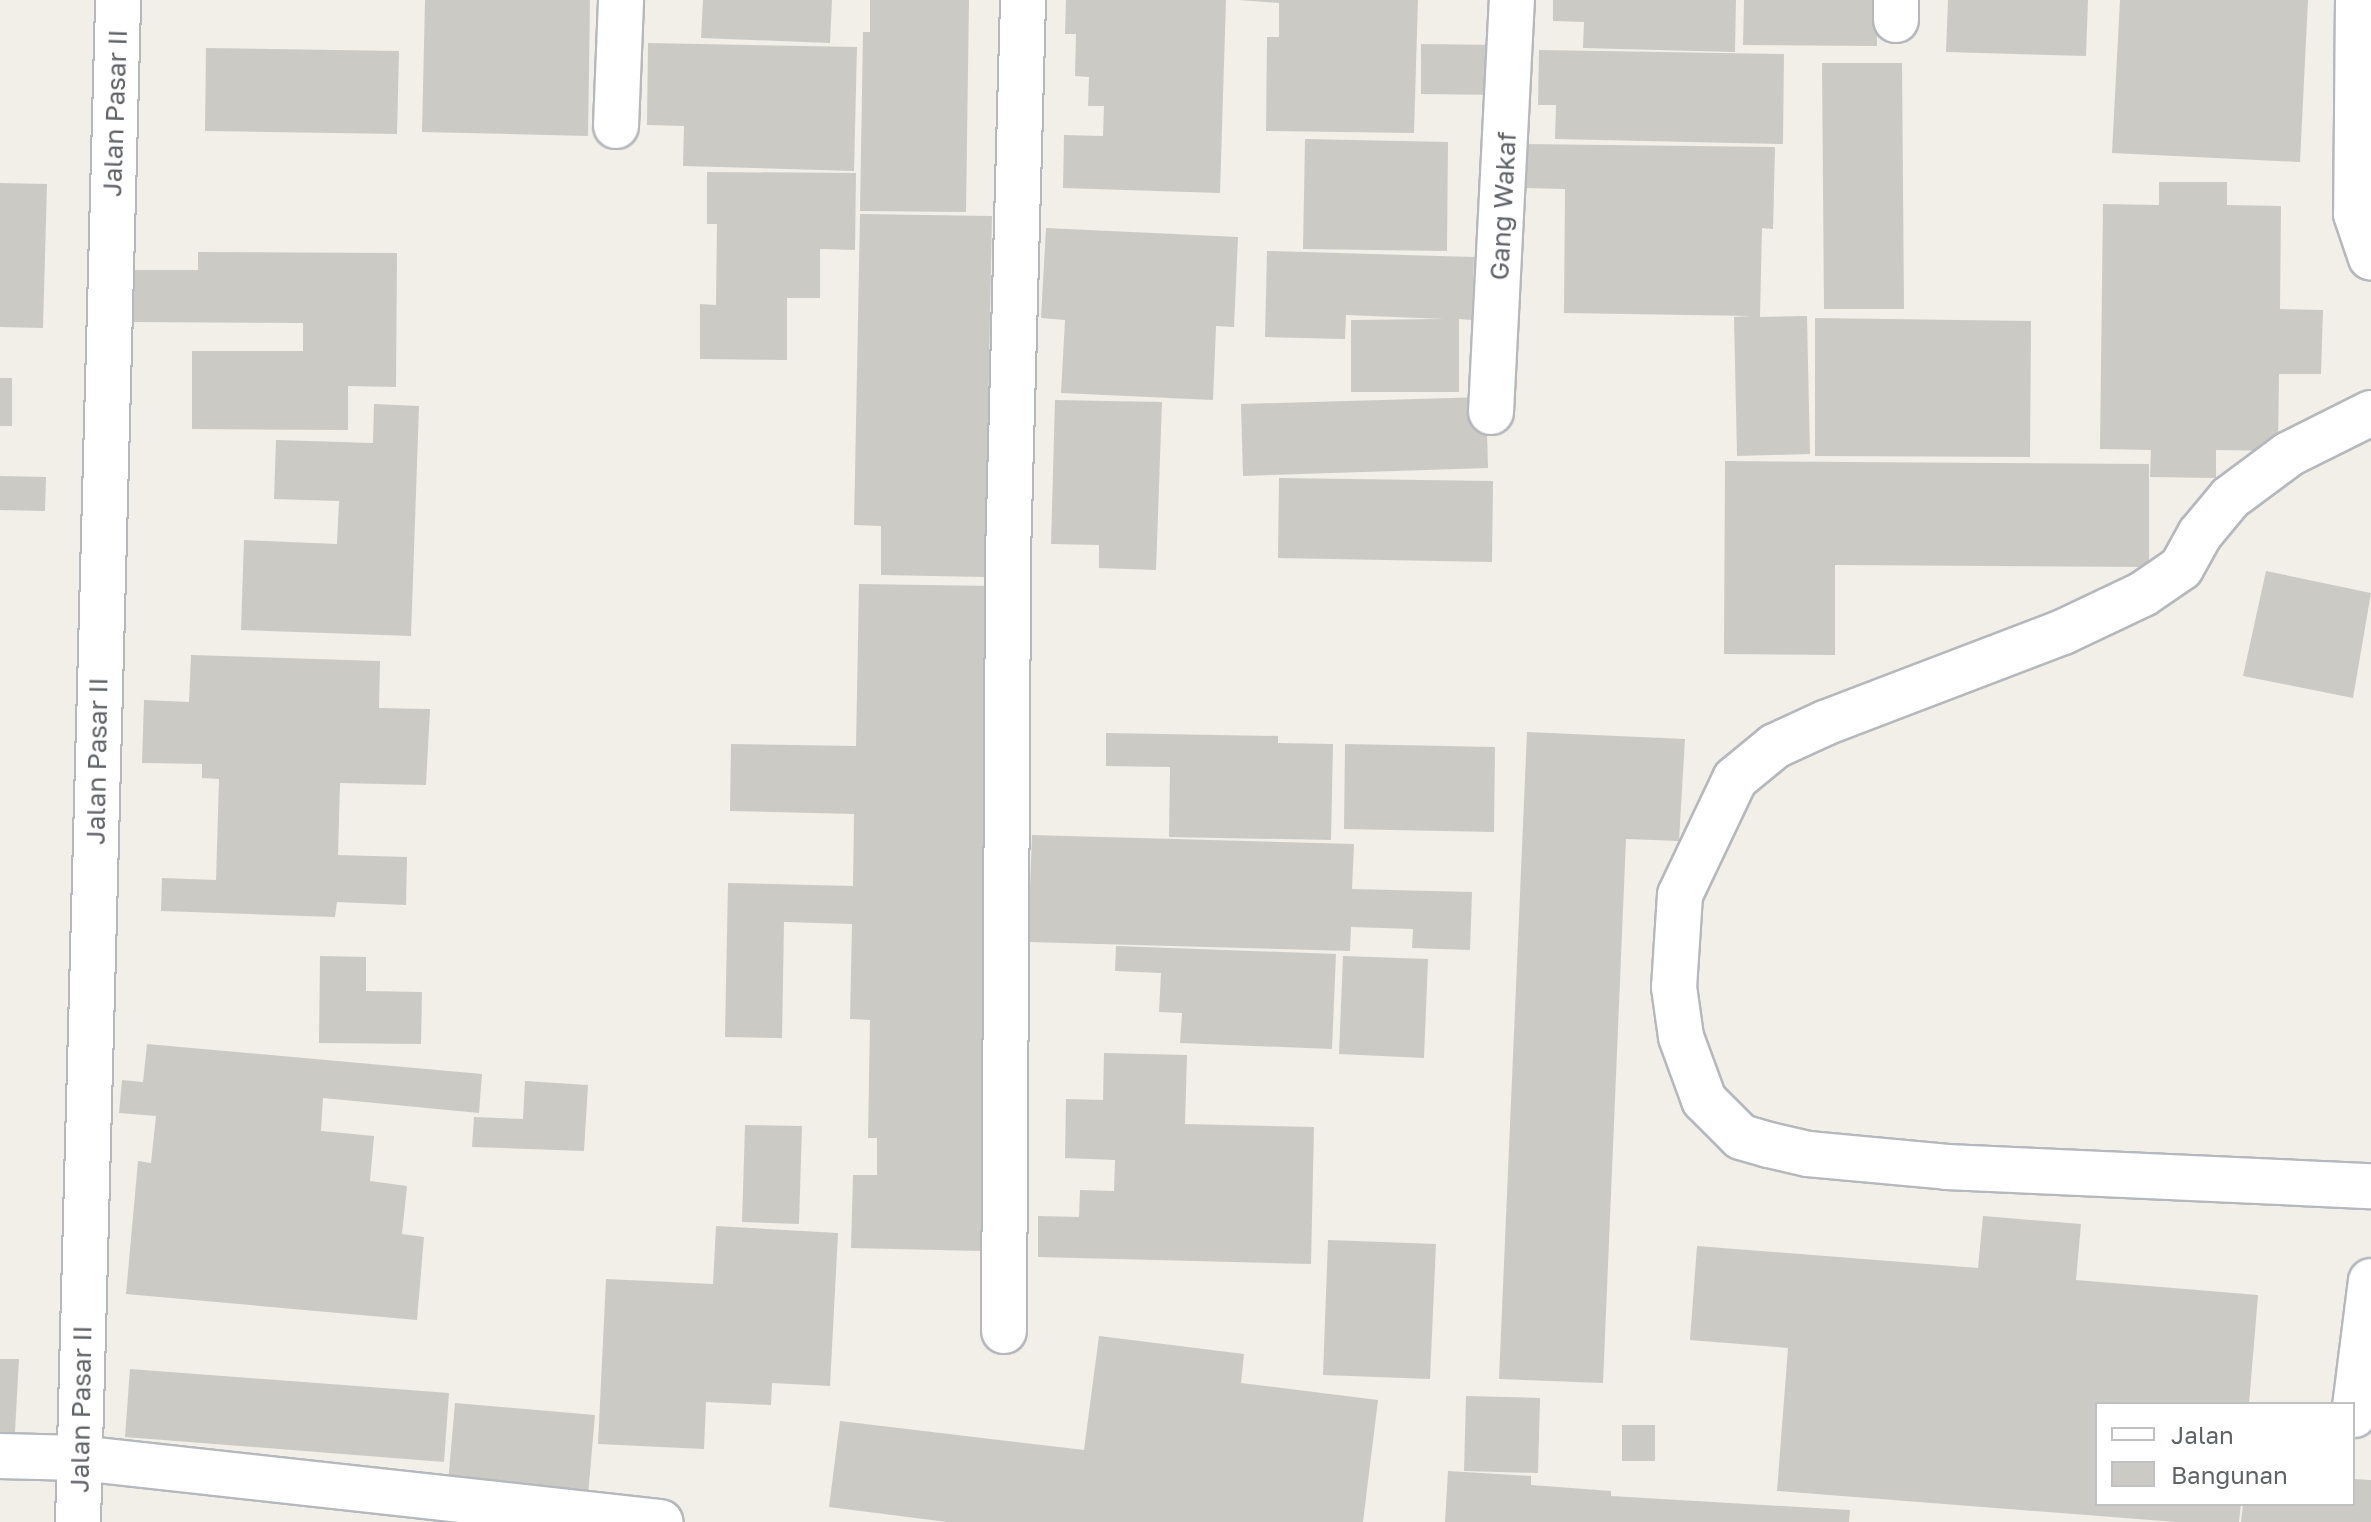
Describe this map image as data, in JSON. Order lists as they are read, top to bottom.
{
  "streets": {
    "street": ["Jalan Pasar II", "Gang Wakaf"]
  },
  "legend": ["Jalan", "Bangunan"]
}
